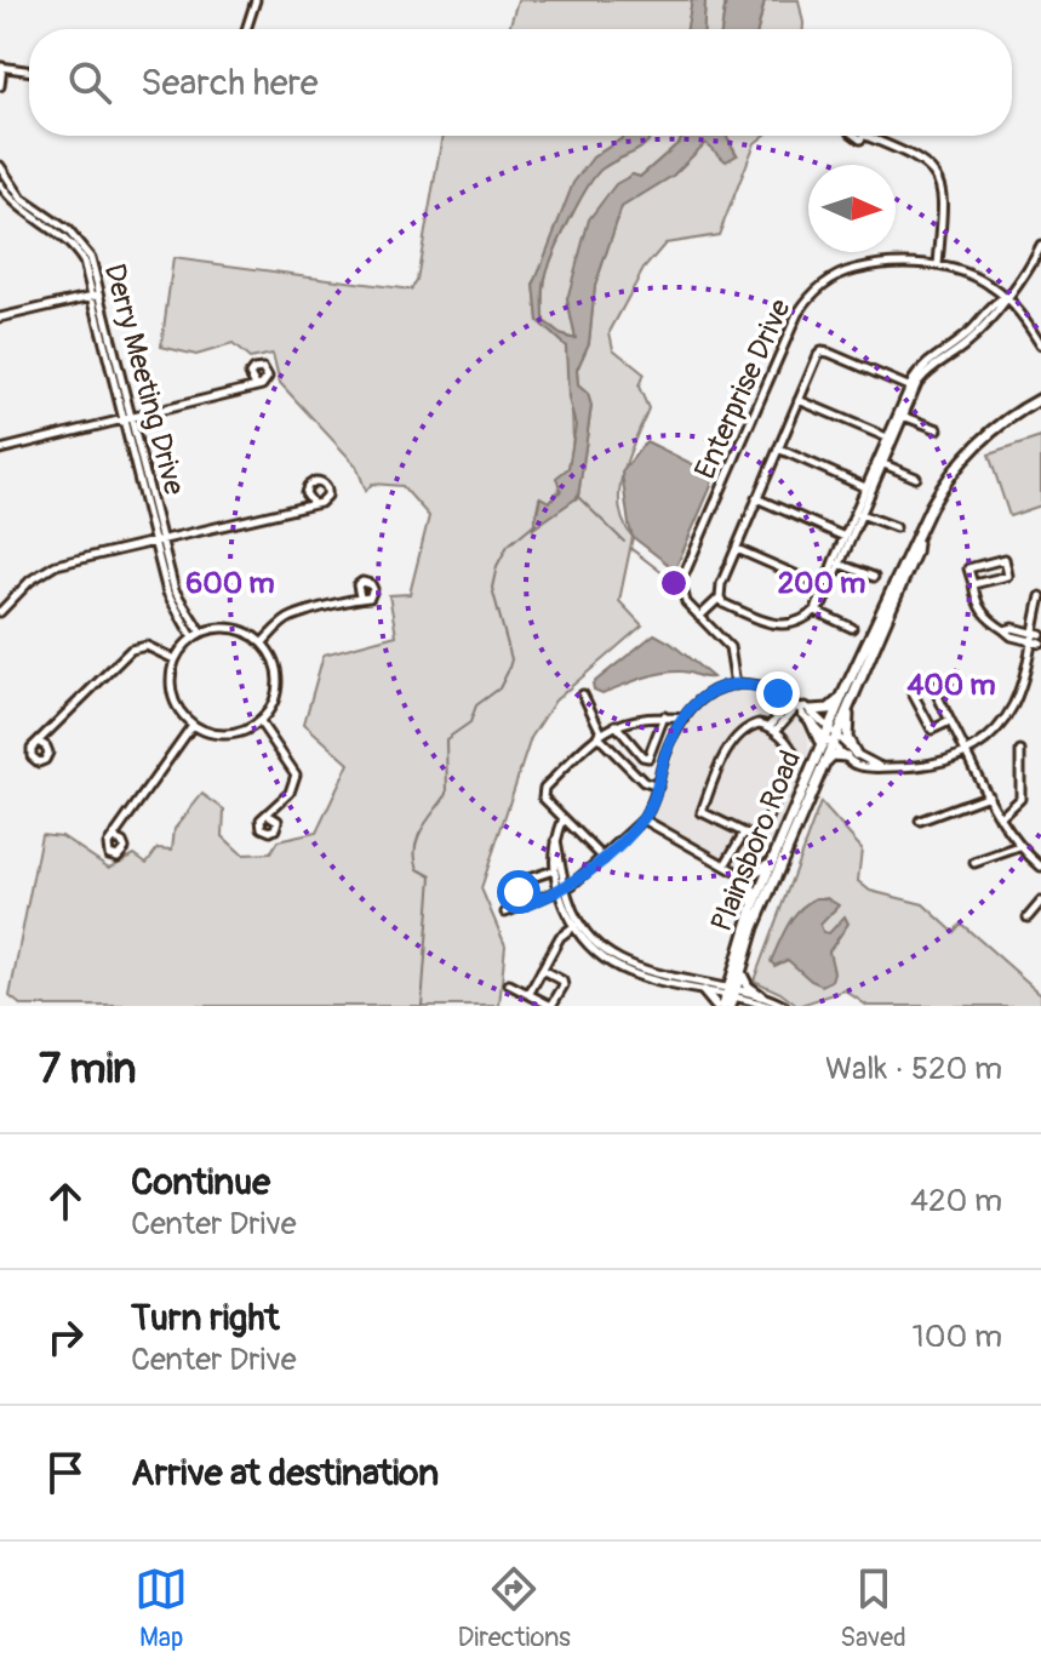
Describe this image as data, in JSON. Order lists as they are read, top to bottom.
{
  "streets": {
    "street": ["Derry Meeting Drive", "Enterprise Drive", "Plainsboro Road"]
  },
  "north": "right",
  "page": {
    "search": "Search here",
    "heading": ["7 min", "Walk · 520 m"],
    "list": [
      ["Continue", "Center Drive", "420 m"],
      ["Turn right", "Center Drive", "100 m"],
      "Arrive at destination"
    ],
    "nav": ["Map", "Directions", "Saved"]
  },
  "rings": ["200 m", "600 m", "400 m"]
}
